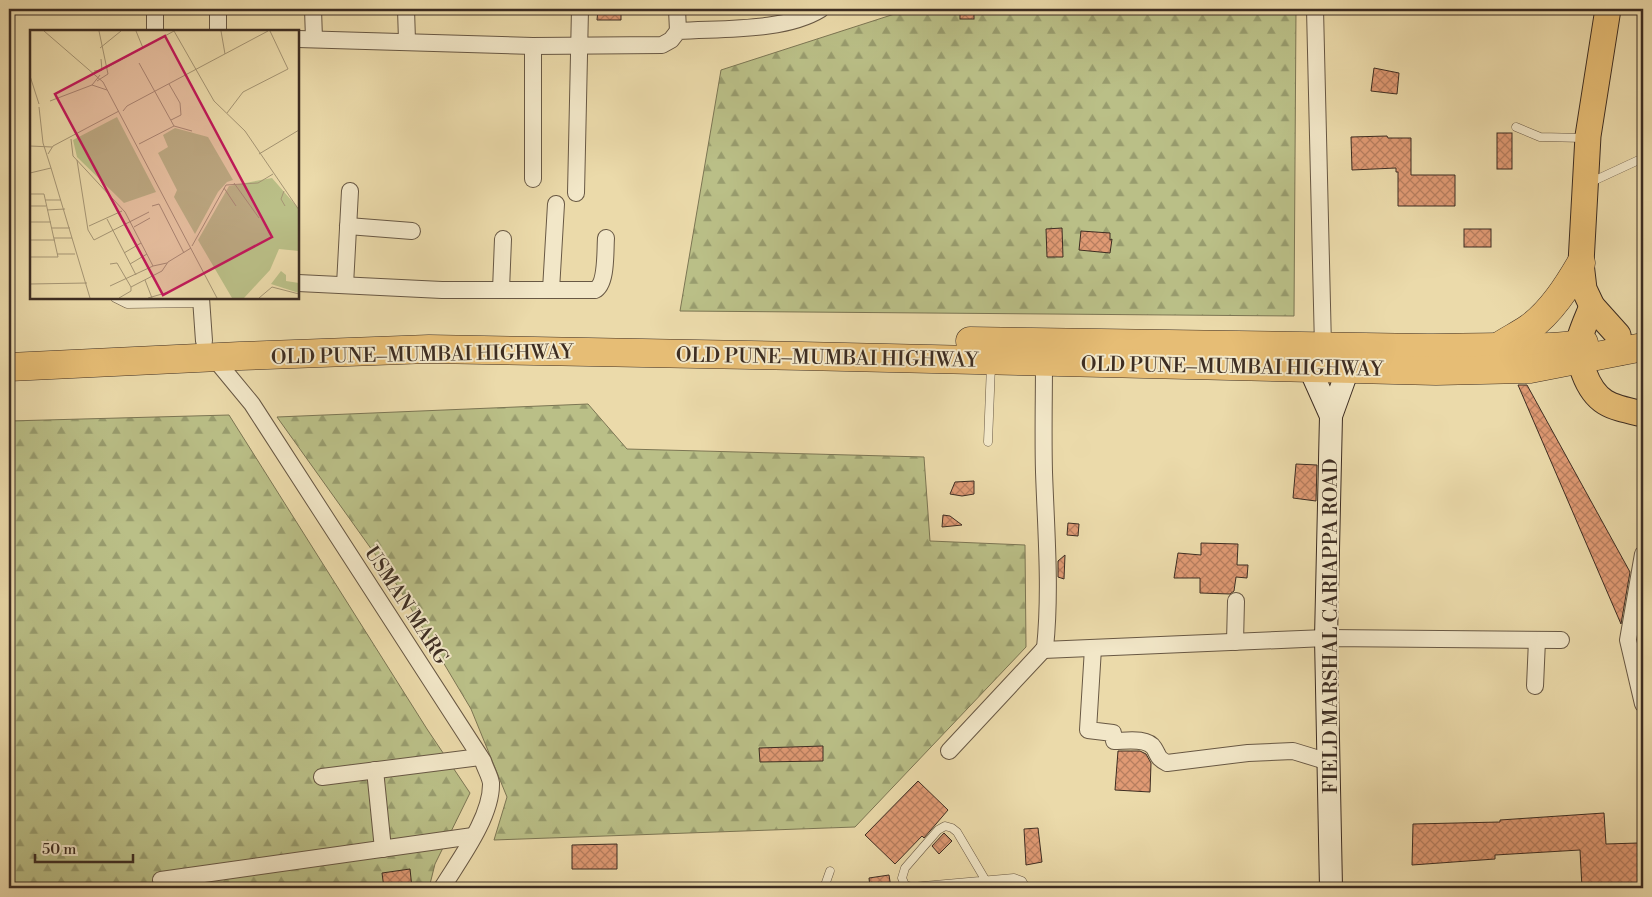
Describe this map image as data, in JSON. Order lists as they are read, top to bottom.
{
  "streets": {
    "highway": ["OLD PUNE–MUMBAI HIGHWAY"],
    "street": ["USMAN MARG", "FIELD MARSHAL CARIAPPA ROAD"]
  },
  "crossings": [
    ["OLD PUNE–MUMBAI HIGHWAY", "USMAN MARG"],
    ["OLD PUNE–MUMBAI HIGHWAY", "FIELD MARSHAL CARIAPPA ROAD"]
  ],
  "scale_bar": "50 m"
}
